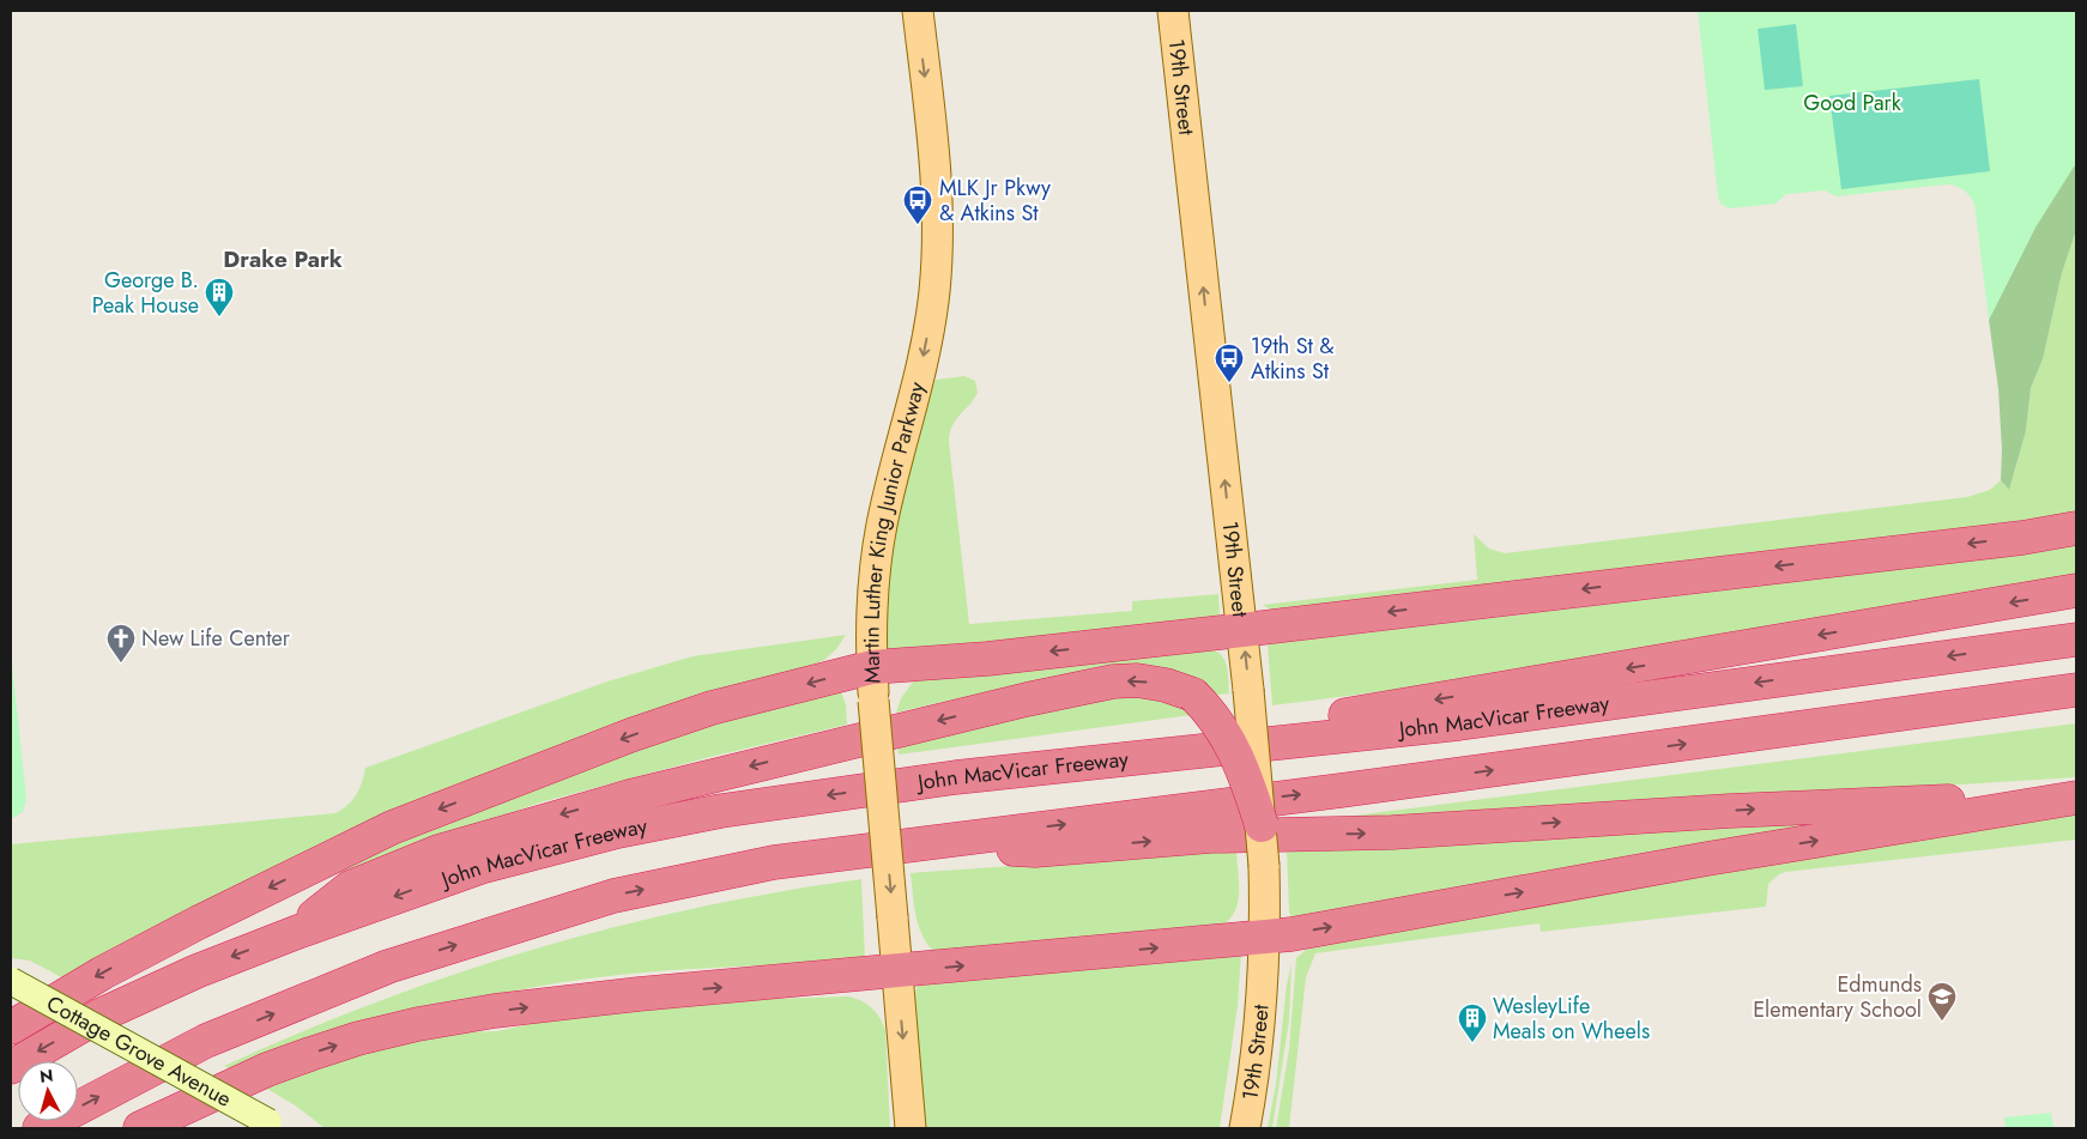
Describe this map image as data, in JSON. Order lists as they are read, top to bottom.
{
  "streets": {
    "highway": ["John MacVicar Freeway"],
    "main road": ["19th Street", "Martin Luther King Junior Parkway"],
    "street": ["Cottage Grove Avenue"]
  },
  "one_way": ["19th Street", "Martin Luther King Junior Parkway"],
  "districts": ["Drake Park"],
  "parks": ["Good Park"],
  "places": {
    "bus stop": ["MLK Jr Pkwy & Atkins St", "19th St & Atkins St"],
    "building": ["George B. Peak House", "WesleyLife Meals on Wheels"],
    "church": ["New Life Center"],
    "school or university": ["Edmunds Elementary School"]
  },
  "north": "top"
}
